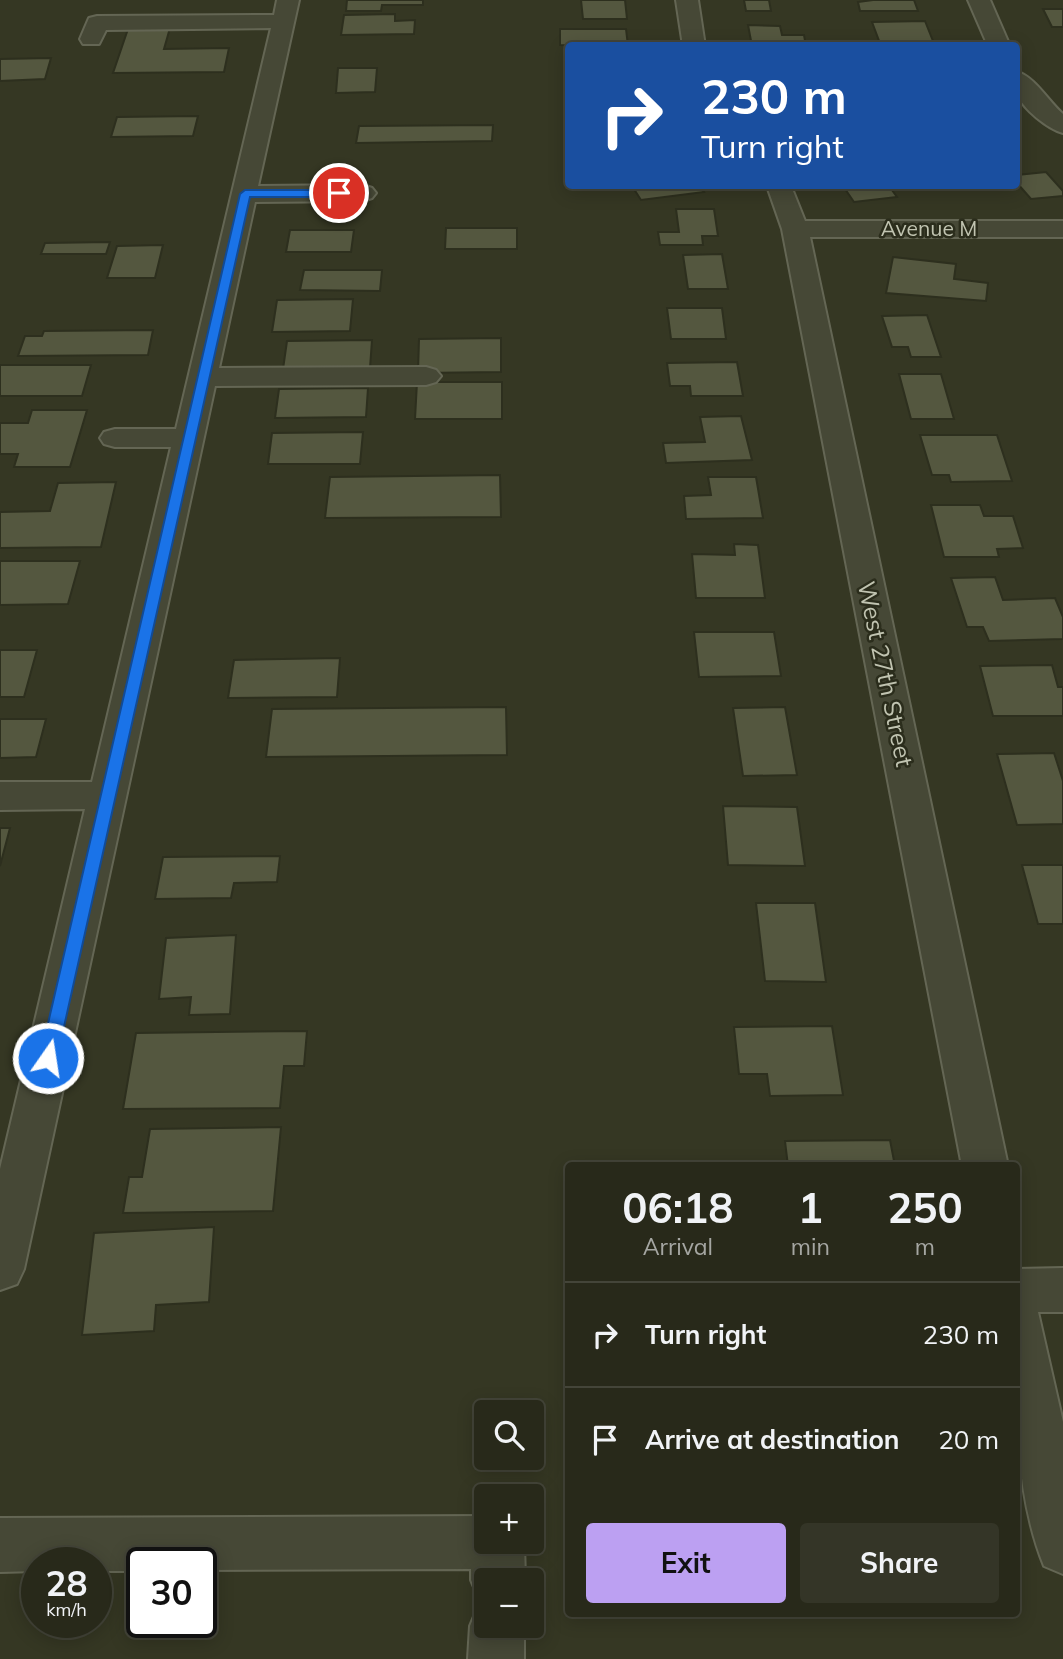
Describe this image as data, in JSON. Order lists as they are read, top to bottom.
{
  "streets": {
    "street": ["Avenue M", "West 27th Street"]
  },
  "crossings": [
    ["Avenue M", "West 27th Street"]
  ],
  "page": {
    "turn": ["230 m", "Turn right"],
    "eta": [
      "06:18",
      "Arrival",
      "1",
      "min",
      "250",
      "m"
    ],
    "list": [
      {
        "name": "Turn right",
        "value": "230 m"
      },
      {
        "name": "Arrive at destination",
        "value": "20 m"
      }
    ],
    "map_buttons": ["+", "−"],
    "buttons": ["Exit", "Share"],
    "speed": "28 km/h",
    "limit": "30"
  }
}
